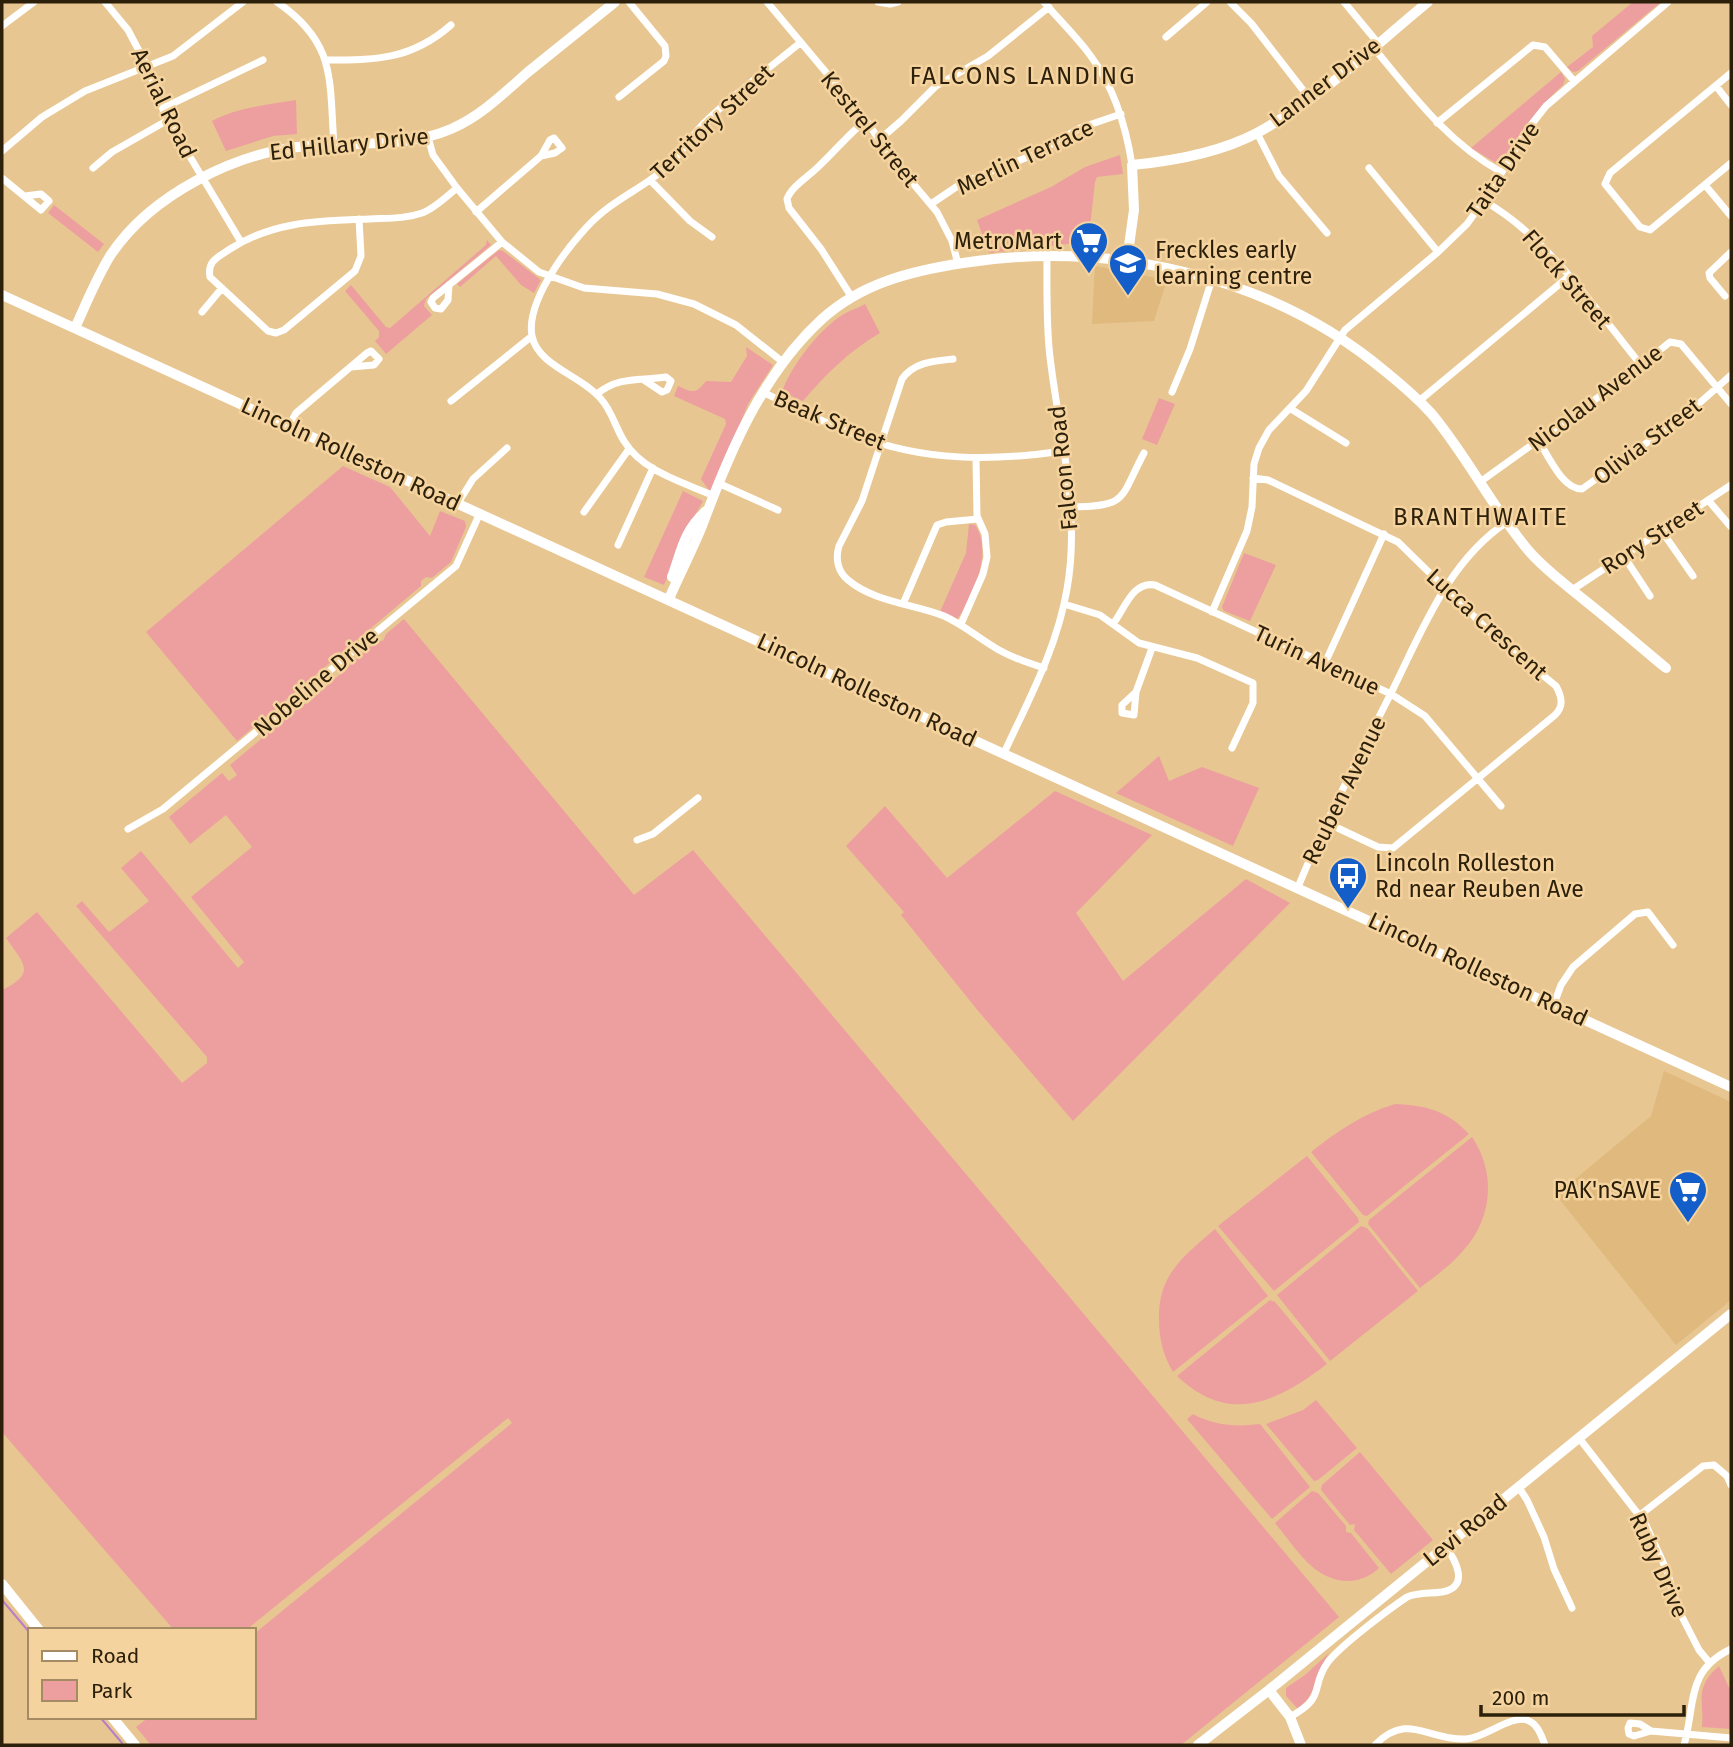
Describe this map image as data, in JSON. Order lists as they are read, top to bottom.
{
  "streets": {
    "street": [
      "Lanner Drive",
      "Aerial Road",
      "Territory Street",
      "Kestrel Street",
      "Ed Hillary Drive",
      "Merlin Terrace",
      "Taita Drive",
      "Flock Street",
      "Nicolau Avenue",
      "Beak Street",
      "Olivia Street",
      "Lincoln Rolleston Road",
      "Falcon Road",
      "Rory Street",
      "Lucca Crescent",
      "Turin Avenue",
      "Nobeline Drive",
      "Reuben Avenue",
      "Levi Road",
      "Ruby Drive"
    ]
  },
  "crossings": [
    ["Aerial Road", "Ed Hillary Drive"],
    ["Territory Street", "Kestrel Street"],
    ["Kestrel Street", "Merlin Terrace"],
    ["Ed Hillary Drive", "Lincoln Rolleston Road"],
    ["Taita Drive", "Flock Street"],
    ["Taita Drive", "Lucca Crescent"],
    ["Taita Drive", "Turin Avenue"],
    ["Flock Street", "Nicolau Avenue"],
    ["Nicolau Avenue", "Olivia Street"],
    ["Beak Street", "Falcon Road"],
    ["Lincoln Rolleston Road", "Falcon Road"],
    ["Lincoln Rolleston Road", "Nobeline Drive"],
    ["Lincoln Rolleston Road", "Reuben Avenue"],
    ["Lucca Crescent", "Turin Avenue"],
    ["Lucca Crescent", "Reuben Avenue"],
    ["Turin Avenue", "Reuben Avenue"],
    ["Levi Road", "Ruby Drive"]
  ],
  "districts": ["FALCONS LANDING", "BRANTHWAITE"],
  "places": {
    "supermarket": ["MetroMart", "PAK'nSAVE"],
    "school or university": ["Freckles early learning centre"],
    "bus stop": ["Lincoln Rolleston Rd near Reuben Ave"]
  },
  "legend": ["Road", "Park"],
  "scale_bar": "200 m"
}
